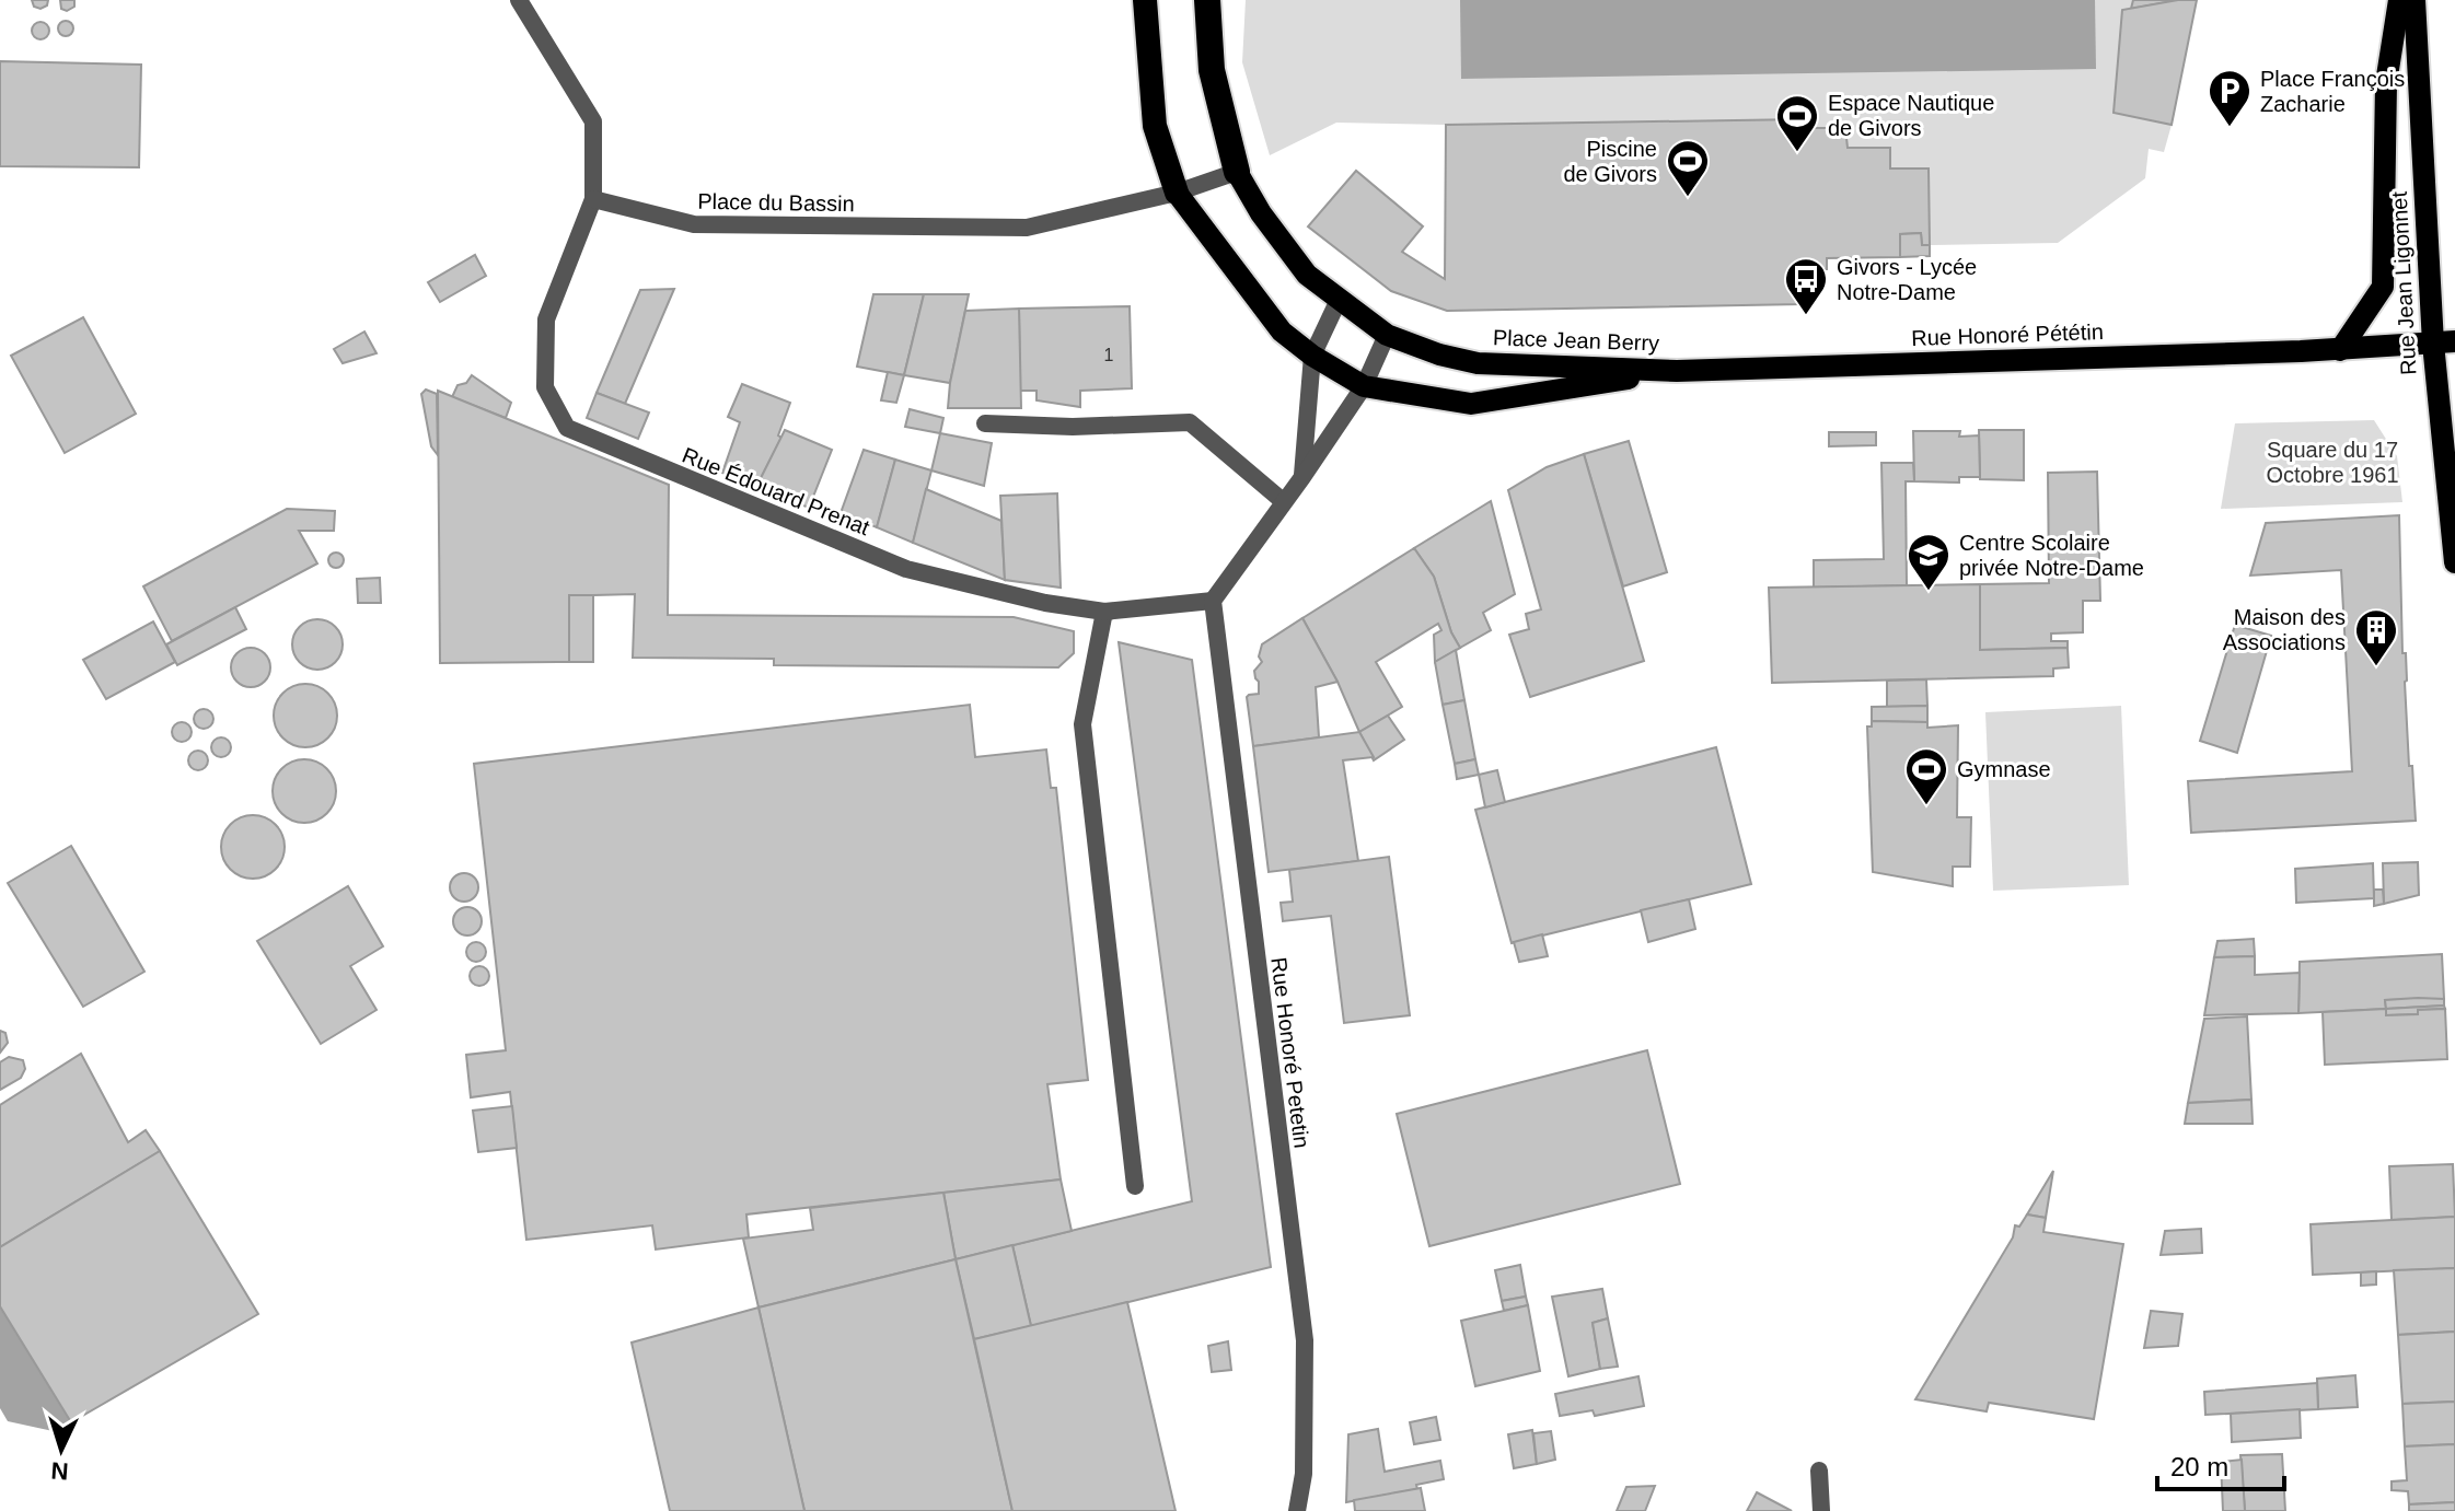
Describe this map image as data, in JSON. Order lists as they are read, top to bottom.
{
  "streets": {
    "main road": ["Rue Jean Ligonnet", "Rue Honoré Pététin", "Place Jean Berry"],
    "street": ["Place du Bassin", "Rue Édouard Prenat", "Rue Honoré Petetin"]
  },
  "crossings": [
    ["Place du Bassin", "Place Jean Berry"],
    ["Place du Bassin", "Rue Édouard Prenat"],
    ["Rue Jean Ligonnet", "Rue Honoré Pététin"],
    ["Rue Honoré Pététin", "Place Jean Berry"],
    ["Rue Édouard Prenat", "Rue Honoré Petetin"]
  ],
  "parks": ["Square du 17 Octobre 1961"],
  "places": {
    "parking": ["Place François Zacharie"],
    "sports": ["Espace Nautique de Givors", "Piscine de Givors", "Gymnase"],
    "bus stop": ["Givors - Lycée Notre-Dame"],
    "school or university": ["Centre Scolaire privée Notre-Dame"],
    "building": ["Maison des Associations"]
  },
  "house_numbers": ["1"],
  "scale_bar": "20 m",
  "north": "bottom"
}
